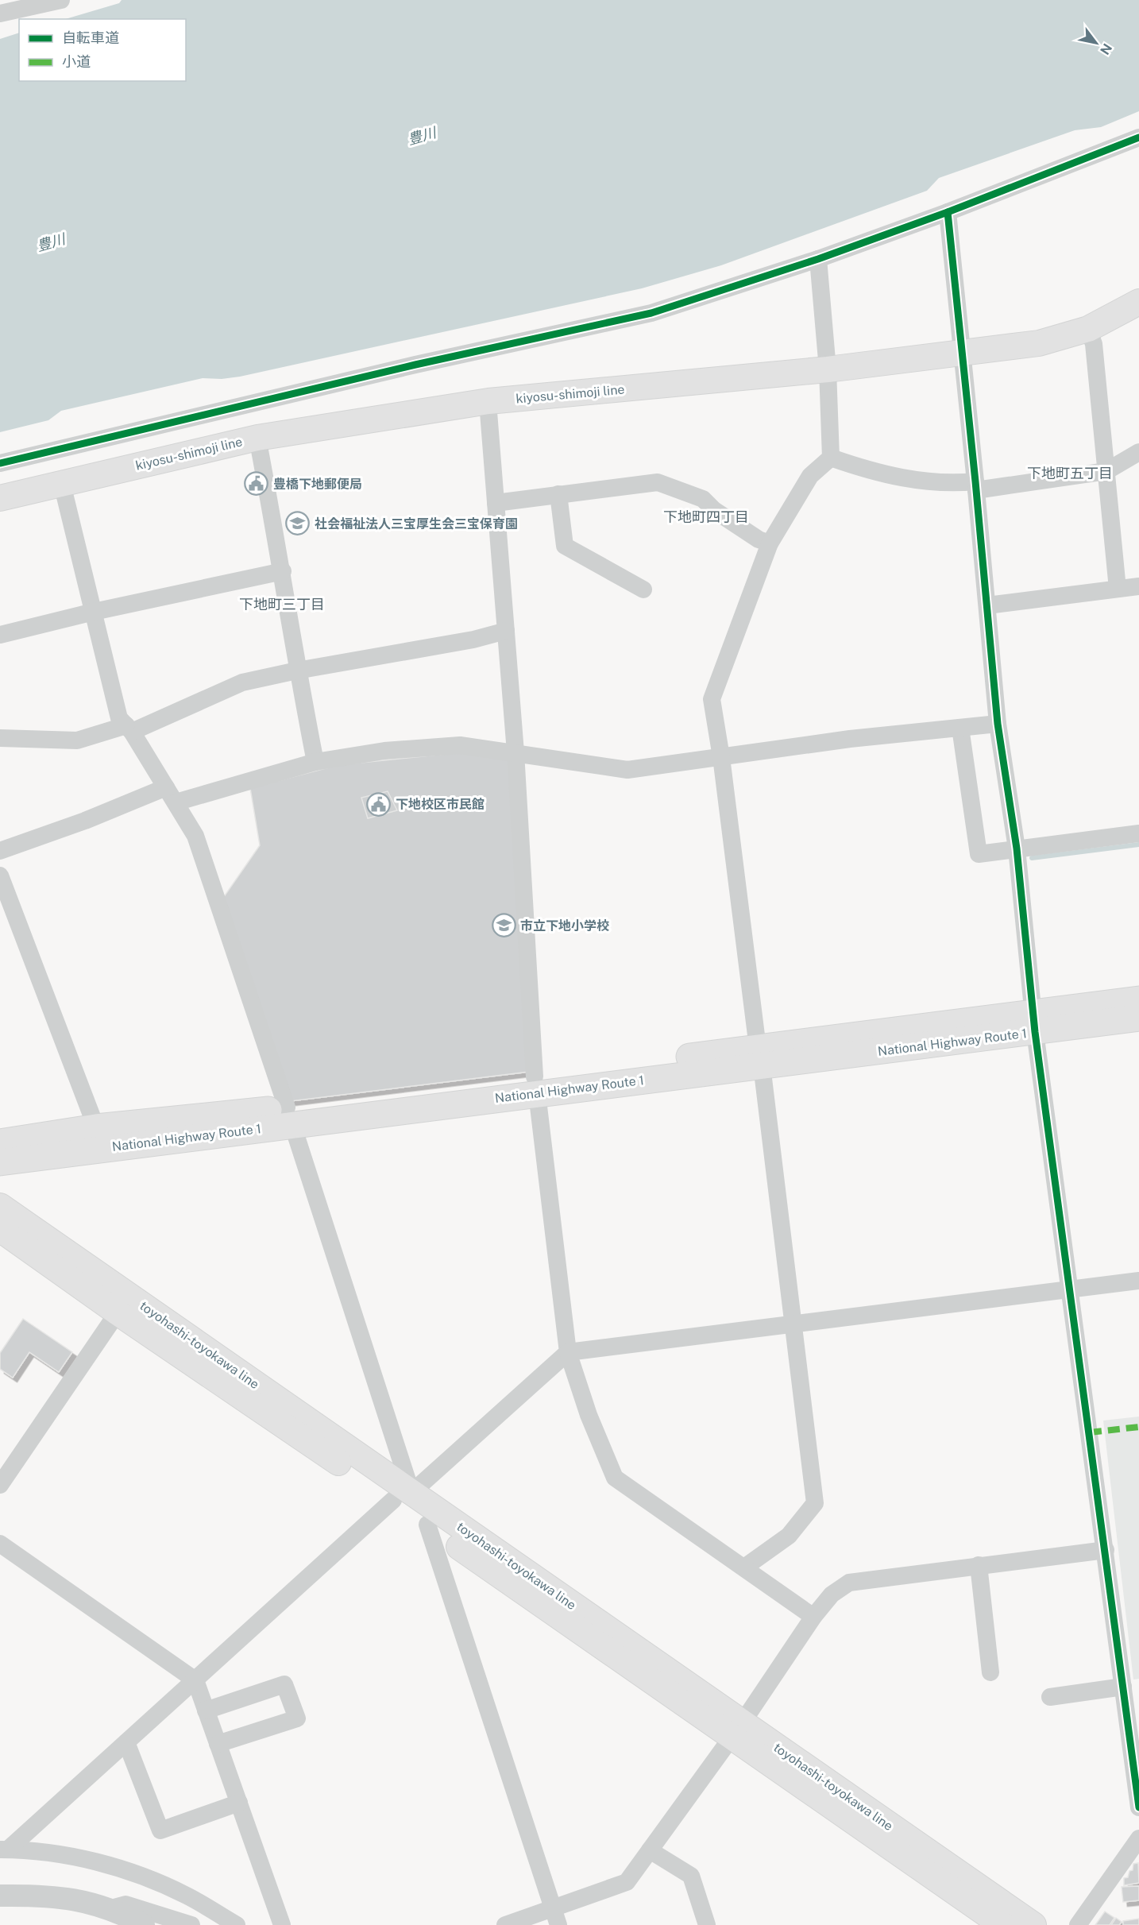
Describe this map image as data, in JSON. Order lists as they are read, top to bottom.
{
  "streets": {
    "highway": ["National Highway Route 1"],
    "main road": ["kiyosu-shimoji line", "toyohashi-toyokawa line"]
  },
  "districts": ["下地町五丁目", "下地町四丁目", "下地町三丁目"],
  "water": ["豊川"],
  "places": {
    "public building": ["豊橋下地郵便局", "下地校区市民館"],
    "school or university": ["社会福祉法人三宝厚生会三宝保育園", "市立下地小学校"]
  },
  "legend": ["自転車道", "小道"],
  "north": "bottom right"
}
